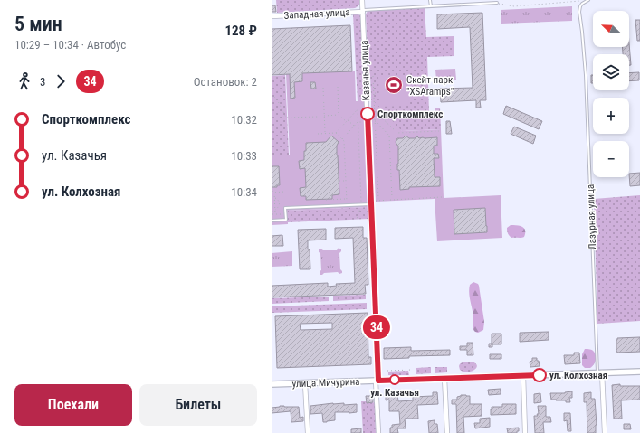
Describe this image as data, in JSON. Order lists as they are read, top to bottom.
{
  "streets": {
    "street": [
      "Западная улица",
      "Казачья улица",
      "Лазурная улица",
      "улица Мичурина"
    ]
  },
  "crossings": [
    ["Западная улица", "Казачья улица"],
    ["Казачья улица", "улица Мичурина"],
    ["Лазурная улица", "улица Мичурина"]
  ],
  "places": {
    "sports": ["Скейт-парк \"XSAramps\""],
    "other": ["Спорткомплекс", "ул. Колхозная", "ул. Казачья"]
  },
  "lines": ["bus line 34"],
  "north": "top left",
  "page": {
    "heading": ["5 мин", "10:29 – 10:34 · Автобус", "128 ₽"],
    "on_map": "34",
    "map_buttons": ["+", "−"],
    "legs": ["3", "34", "Остановок: 2"],
    "list": [
      {
        "name": "Спорткомплекс",
        "value": "10:32"
      },
      {
        "name": "ул. Казачья",
        "value": "10:33"
      },
      {
        "name": "ул. Колхозная",
        "value": "10:34"
      }
    ],
    "buttons": ["Поехали", "Билеты"]
  }
}
